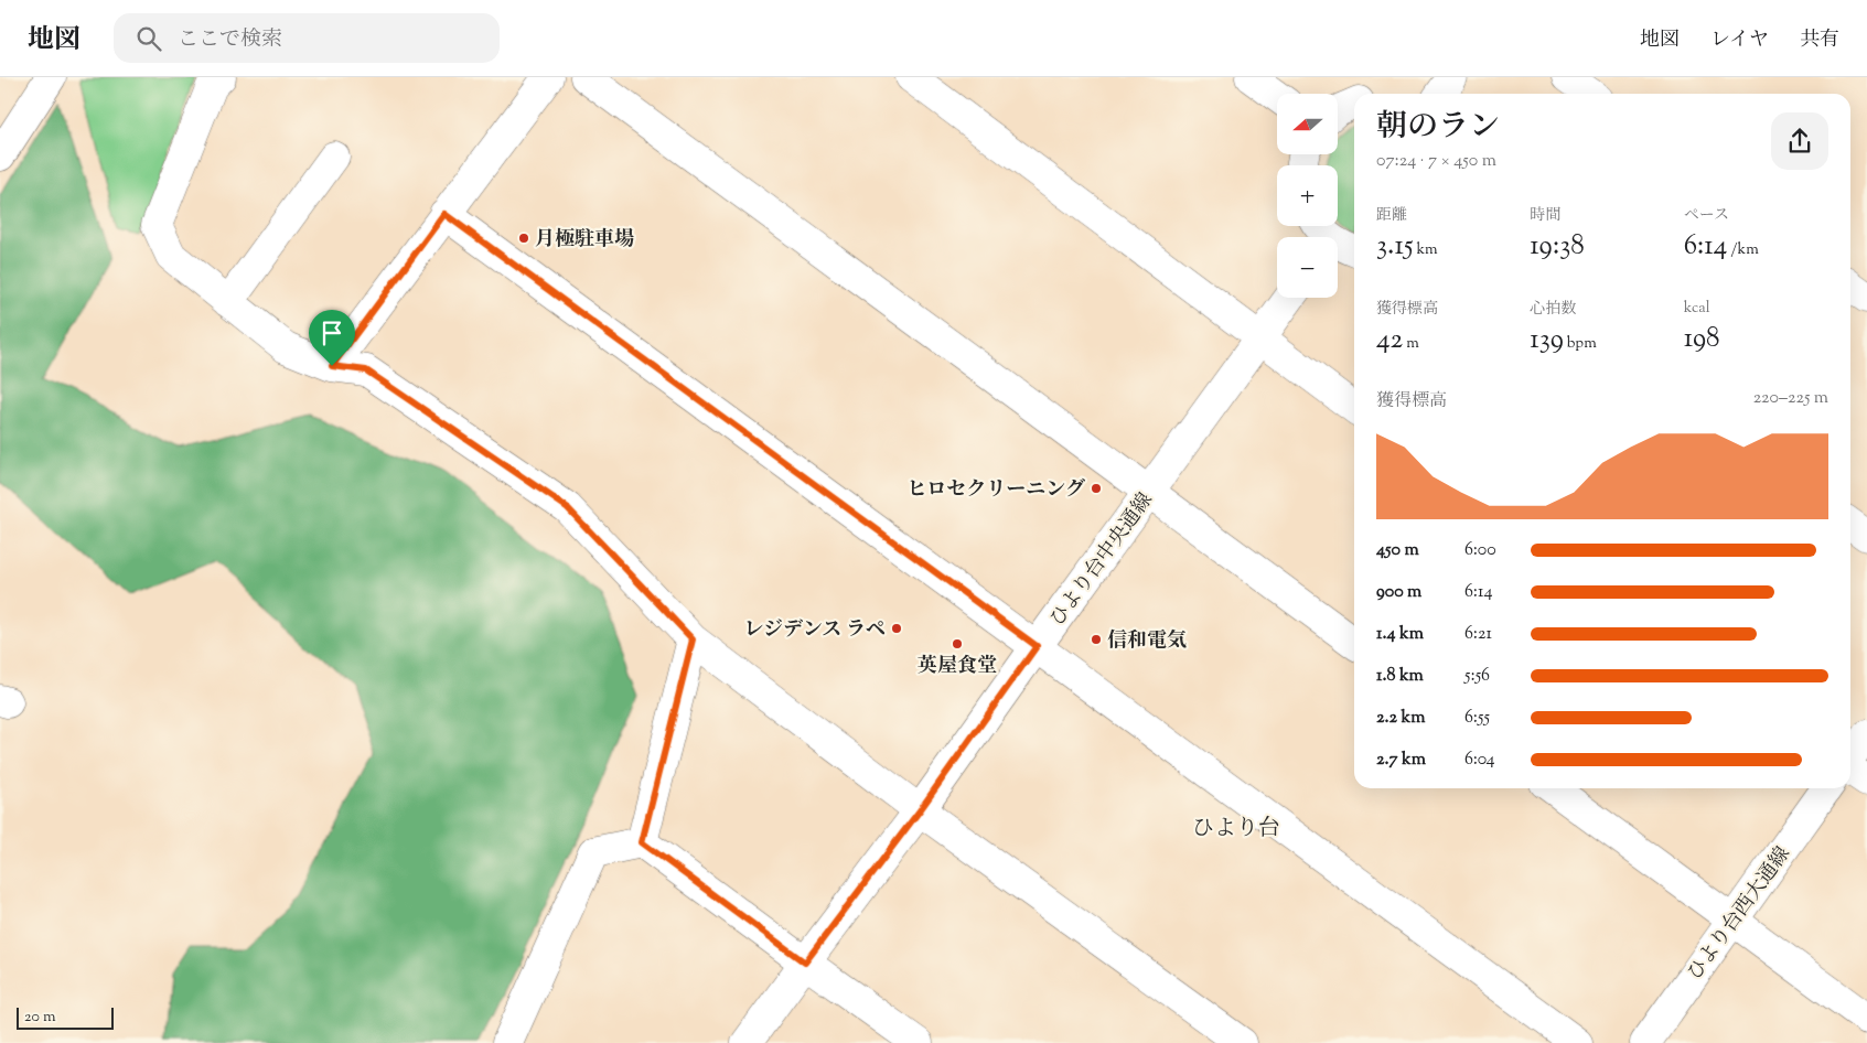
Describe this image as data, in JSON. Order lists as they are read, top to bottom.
{
  "streets": {
    "street": ["ひより台中央通線", "ひより台西大通線"]
  },
  "districts": ["ひより台"],
  "places": [
    "月極駐車場",
    "ヒロセクリーニング",
    "レジデンス ラペ",
    "信和電気",
    "英屋食堂"
  ],
  "scale_bar": "20 m",
  "north": "left",
  "page": {
    "header": "地図",
    "search": "ここで検索",
    "nav": ["地図", "レイヤ", "共有"],
    "map_buttons": ["+", "−"],
    "heading": ["朝のラン", "07:24 · 7 × 450 m"],
    "stats": [
      ["距離", "3.15 km"],
      ["時間", "19:38"],
      ["ペース", "6:14 /km"],
      ["獲得標高", "42 m"],
      ["心拍数", "139 bpm"],
      ["kcal", "198"]
    ],
    "chart": ["獲得標高", "220–225 m"],
    "list": [
      {
        "name": "450 m",
        "note": "6:00"
      },
      {
        "name": "900 m",
        "note": "6:14"
      },
      {
        "name": "1.4 km",
        "note": "6:21"
      },
      {
        "name": "1.8 km",
        "note": "5:56"
      },
      {
        "name": "2.2 km",
        "note": "6:55"
      },
      {
        "name": "2.7 km",
        "note": "6:04"
      }
    ],
    "scale": "20 m"
  }
}
